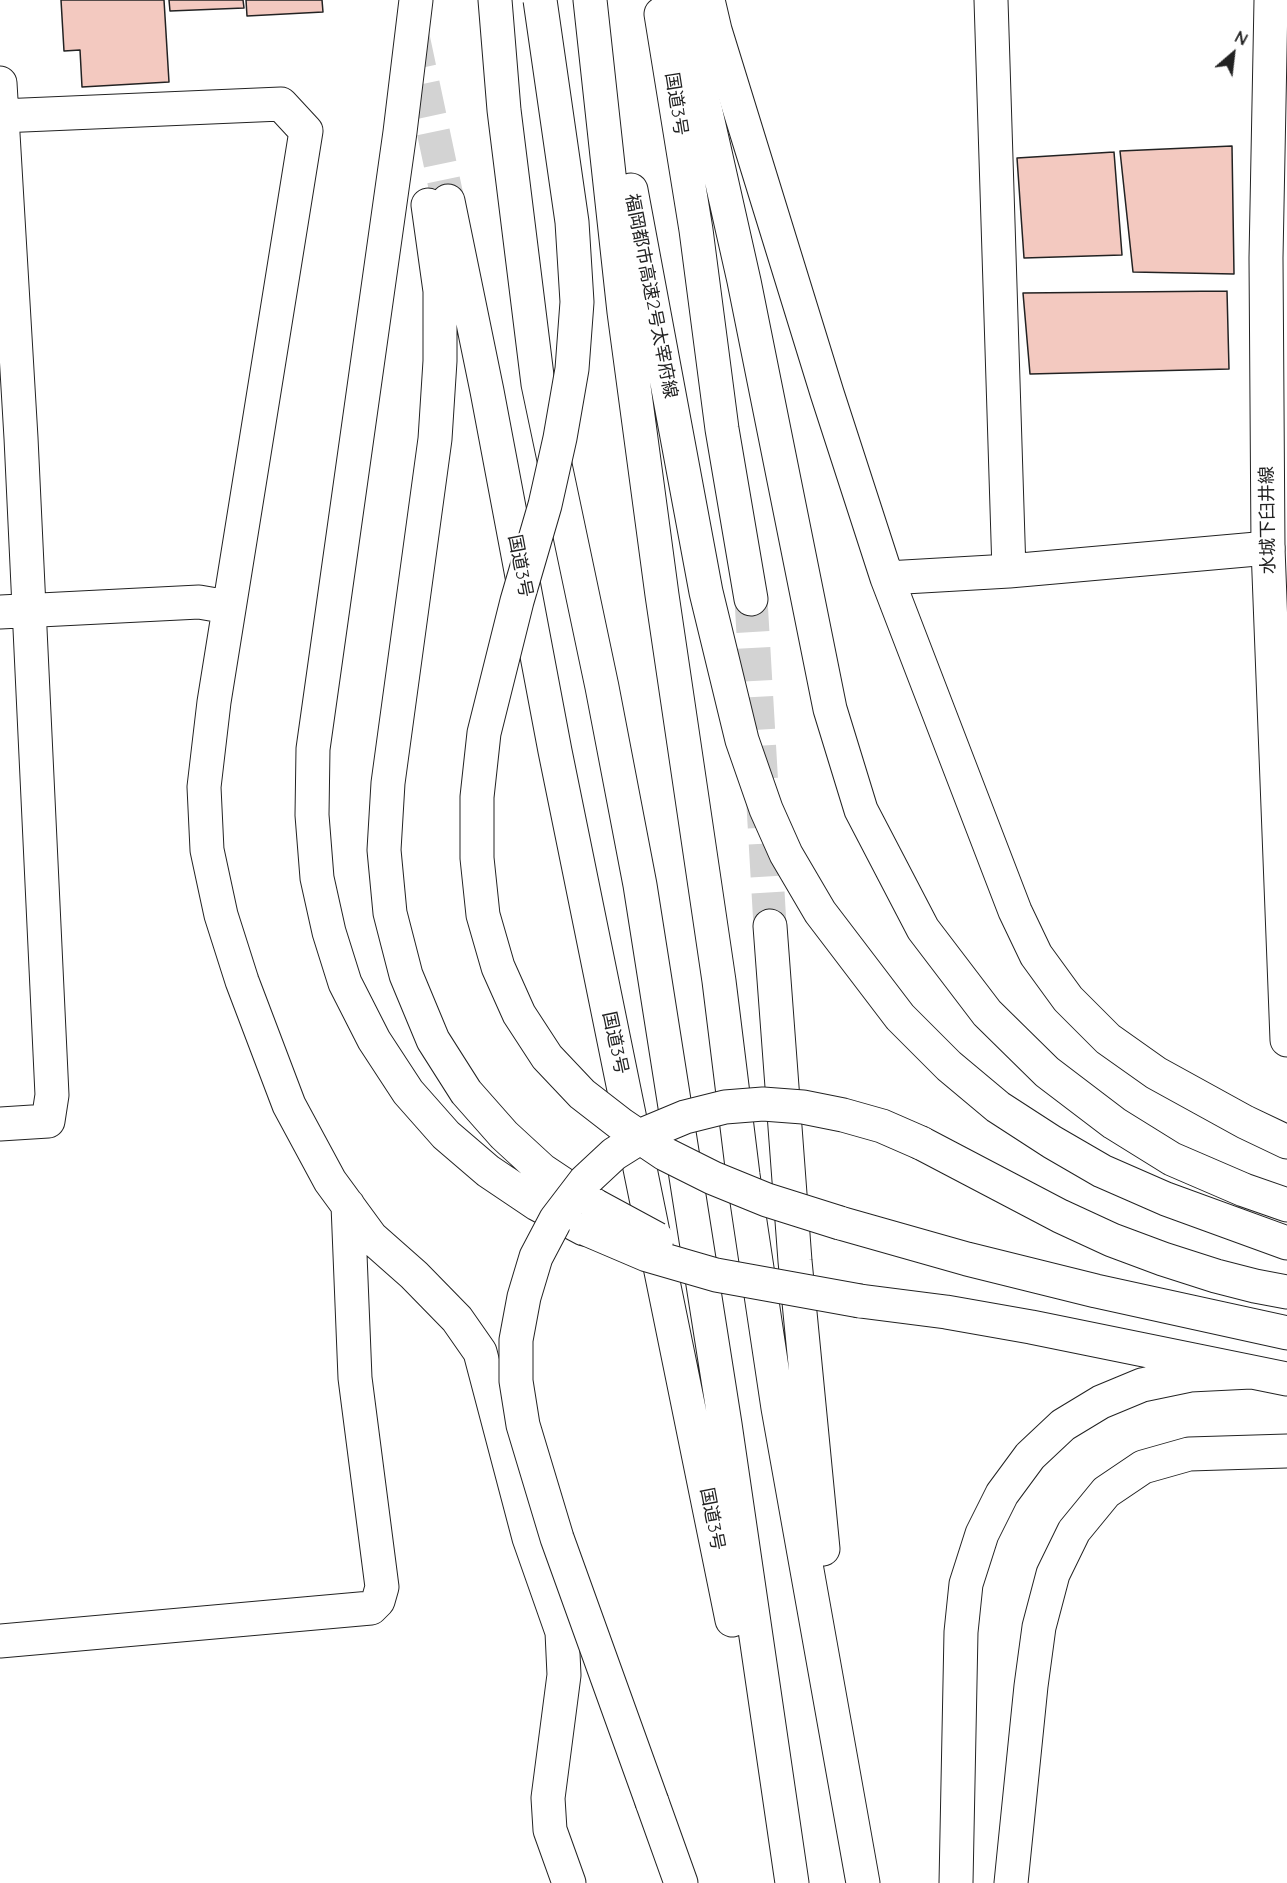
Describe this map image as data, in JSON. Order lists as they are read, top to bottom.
{
  "streets": {
    "main road": ["国道3号", "福岡都市高速2号太宰府線", "水城下臼井線"]
  },
  "north": "top right"
}
